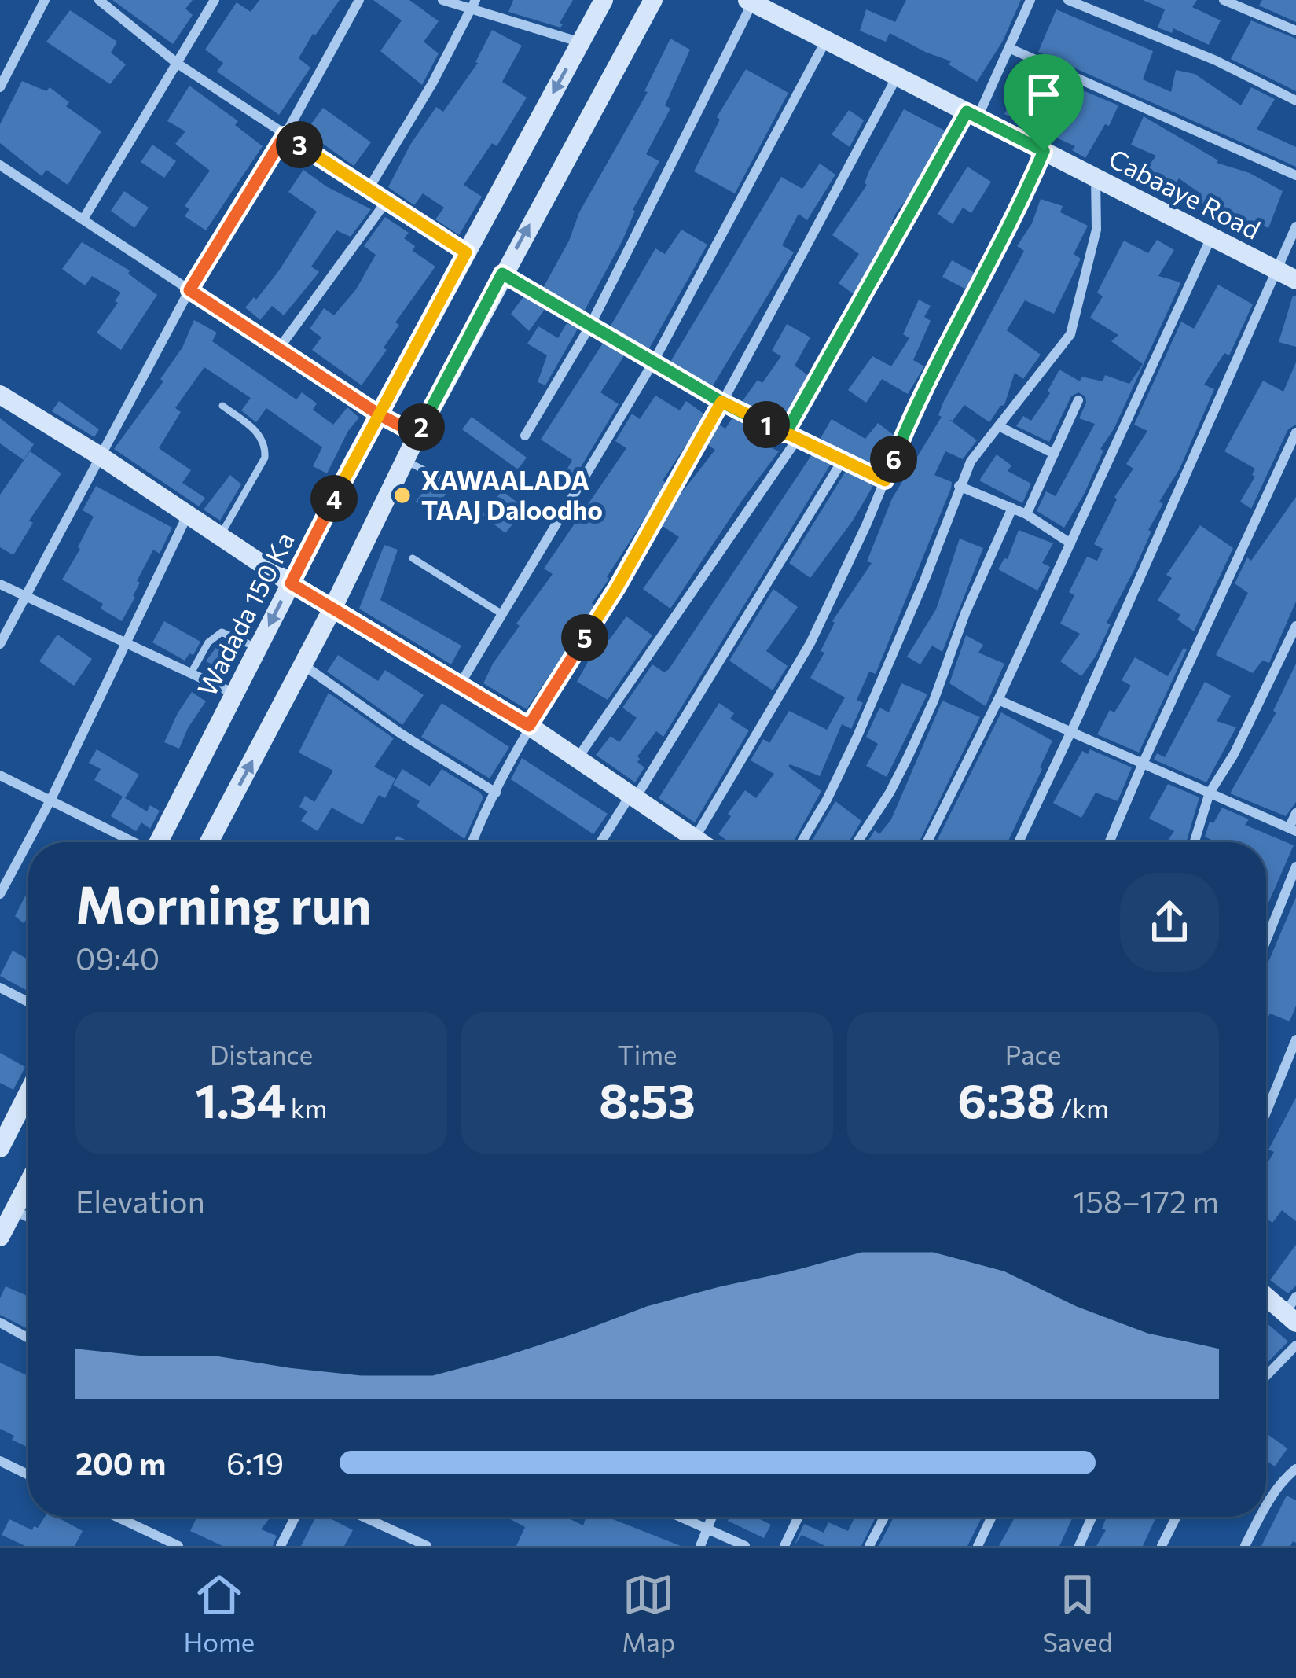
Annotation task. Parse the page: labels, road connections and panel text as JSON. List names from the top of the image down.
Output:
{
  "streets": {
    "street": ["Cabaaye Road", "Wadada 150 Ka"]
  },
  "places": ["XAWAALADA TAAJ Daloodho"],
  "page": {
    "pins": [
      "3",
      "1",
      "2",
      "6",
      "4",
      "5"
    ],
    "heading": ["Morning run", "09:40"],
    "stats": [
      ["Distance", "1.34 km"],
      ["Time", "8:53"],
      ["Pace", "6:38 /km"]
    ],
    "chart": ["Elevation", "158–172 m"],
    "list": [
      {
        "name": "200 m",
        "note": "6:19"
      }
    ],
    "tabs": ["Home", "Map", "Saved"]
  }
}
